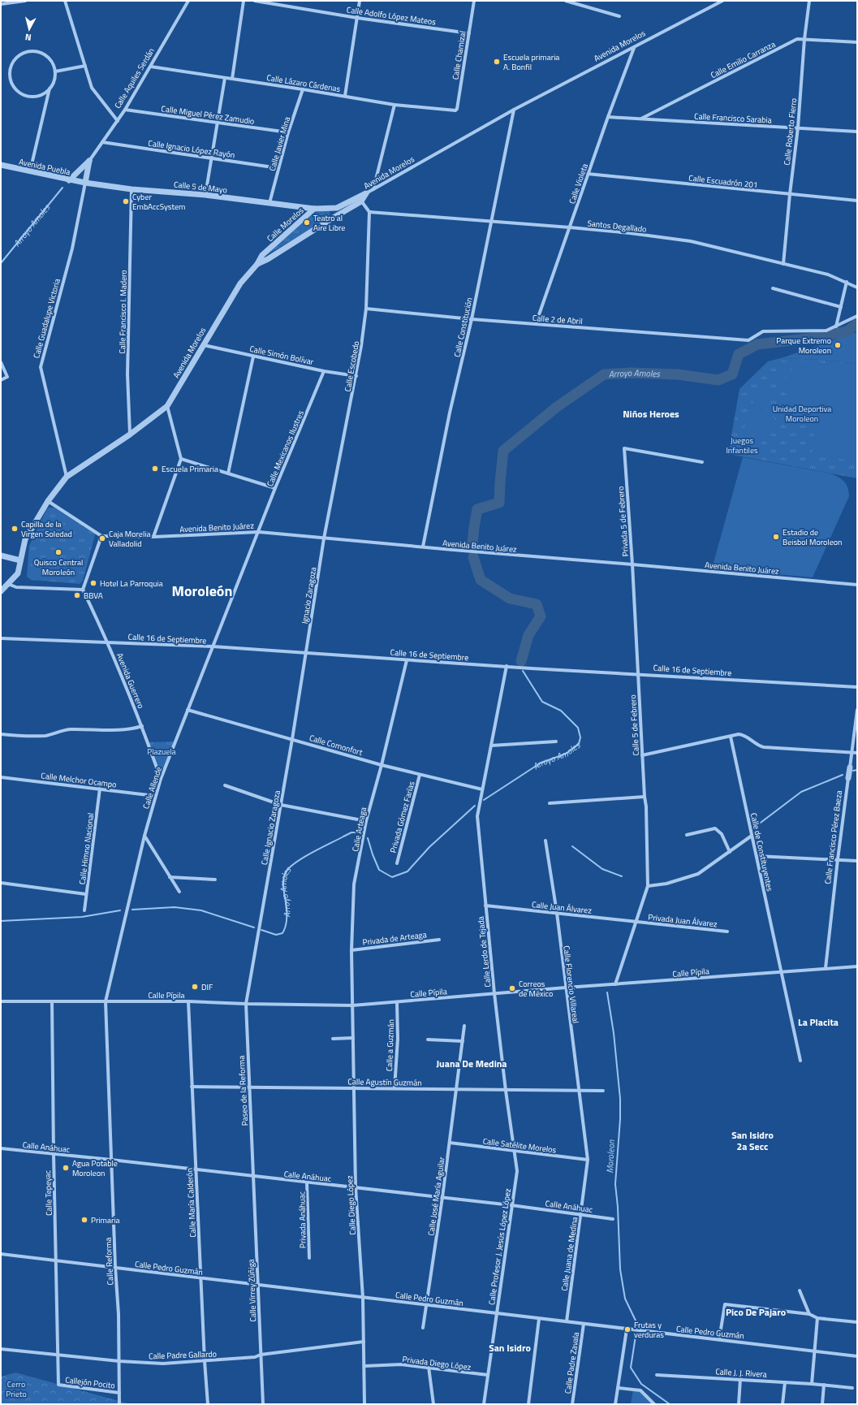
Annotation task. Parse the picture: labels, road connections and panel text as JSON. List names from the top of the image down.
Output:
{
  "streets": {
    "street": [
      "Calle Adolfo López Mateos",
      "Avenida Morelos",
      "Calle Chamizal",
      "Calle Emilio Carranza",
      "Calle Aquiles Serdán",
      "Calle Lázaro Cárdenas",
      "Calle Miguel Pérez Zamudio",
      "Calle Francisco Sarabia",
      "Calle Roberto Fierro",
      "Calle Javier Mina",
      "Calle Ignacio López Rayón",
      "Avenida Puebla",
      "Calle Escuadrón 201",
      "Calle Violeta",
      "Calle 5 de Mayo",
      "Calle Morelos",
      "Santos Degallado",
      "Calle Francisco I. Madero",
      "Calle Guadalupe Victoria",
      "Calle 2 de Abril",
      "Calle Constitución",
      "Calle Simón Bolívar",
      "Calle Escobedo",
      "Calle Mexicanos Ilustres",
      "Privada 5 de Febrero",
      "Avenida Benito Juárez",
      "Ignacio Zaragoza",
      "Calle 16 de Septiembre",
      "Avenida Guerrero",
      "Calle 5 de Febrero",
      "Calle Comonfort",
      "Calle Melchor Ocampo",
      "Calle Allende",
      "Privada Gómez Farías",
      "Calle Ignacio Zaragoza",
      "Calle Arteaga",
      "Calle Francisco Pérez Baeza",
      "Calle Himno Nacional",
      "Calle de Constituyentes",
      "Calle Juan Álvarez",
      "Privada Juan Álvarez",
      "Privada de Arteaga",
      "Calle Lerdo de Tejada",
      "Calle Pípila",
      "Calle Florencio Villareal",
      "Calle a Guzmán",
      "Calle Agustín Guzmán",
      "Paseo de la Reforma",
      "Calle Satélite Morelos",
      "Calle Anáhuac",
      "Calle Tepeyac",
      "Calle José María Aguilar",
      "Calle María Calderón",
      "Calle Diego López",
      "Privada Anáhuac",
      "Calle Profesor J. Jesús López López",
      "Calle Juana de Medina",
      "Calle Reforma",
      "Calle Pedro Guzmán",
      "Calle Virrey Zúñiga",
      "Calle Padre Gallardo",
      "Privada Diego López",
      "Calle Padre Zavala",
      "Calle J. J. Rivera",
      "Callejón Pocito"
    ]
  },
  "crossings": [
    ["Calle Adolfo López Mateos", "Calle Chamizal"],
    ["Avenida Morelos", "Calle Violeta"],
    ["Avenida Morelos", "Calle Morelos"],
    ["Avenida Morelos", "Calle Francisco I. Madero"],
    ["Avenida Morelos", "Calle Guadalupe Victoria"],
    ["Avenida Morelos", "Calle Constitución"],
    ["Avenida Morelos", "Calle Simón Bolívar"],
    ["Calle Chamizal", "Calle Lázaro Cárdenas"],
    ["Calle Emilio Carranza", "Calle Francisco Sarabia"],
    ["Calle Emilio Carranza", "Calle Roberto Fierro"],
    ["Calle Aquiles Serdán", "Calle Lázaro Cárdenas"],
    ["Calle Aquiles Serdán", "Calle Miguel Pérez Zamudio"],
    ["Calle Aquiles Serdán", "Calle Ignacio López Rayón"],
    ["Calle Aquiles Serdán", "Avenida Puebla"],
    ["Calle Aquiles Serdán", "Calle 5 de Mayo"],
    ["Calle Aquiles Serdán", "Calle Guadalupe Victoria"],
    ["Calle Lázaro Cárdenas", "Calle Javier Mina"],
    ["Calle Miguel Pérez Zamudio", "Calle Javier Mina"],
    ["Calle Francisco Sarabia", "Calle Roberto Fierro"],
    ["Calle Francisco Sarabia", "Calle Violeta"],
    ["Calle Roberto Fierro", "Calle Escuadrón 201"],
    ["Calle Roberto Fierro", "Santos Degallado"],
    ["Calle Javier Mina", "Calle Ignacio López Rayón"],
    ["Calle Javier Mina", "Calle 5 de Mayo"],
    ["Avenida Puebla", "Calle 5 de Mayo"],
    ["Avenida Puebla", "Calle Guadalupe Victoria"],
    ["Calle Escuadrón 201", "Calle Violeta"],
    ["Calle Violeta", "Santos Degallado"],
    ["Calle Violeta", "Calle 2 de Abril"],
    ["Calle 5 de Mayo", "Calle Morelos"],
    ["Calle 5 de Mayo", "Calle Francisco I. Madero"],
    ["Calle 5 de Mayo", "Calle Guadalupe Victoria"],
    ["Santos Degallado", "Calle Constitución"],
    ["Santos Degallado", "Calle Escobedo"],
    ["Calle 2 de Abril", "Calle Constitución"],
    ["Calle 2 de Abril", "Calle Escobedo"],
    ["Calle Constitución", "Avenida Benito Juárez"],
    ["Calle Simón Bolívar", "Calle Escobedo"],
    ["Calle Simón Bolívar", "Calle Mexicanos Ilustres"],
    ["Calle Escobedo", "Avenida Benito Juárez"],
    ["Calle Escobedo", "Ignacio Zaragoza"],
    ["Calle Mexicanos Ilustres", "Avenida Benito Juárez"],
    ["Calle Mexicanos Ilustres", "Calle Allende"],
    ["Privada 5 de Febrero", "Avenida Benito Juárez"],
    ["Privada 5 de Febrero", "Calle 5 de Febrero"],
    ["Avenida Benito Juárez", "Ignacio Zaragoza"],
    ["Avenida Benito Juárez", "Calle 5 de Febrero"],
    ["Avenida Benito Juárez", "Calle Allende"],
    ["Ignacio Zaragoza", "Calle 16 de Septiembre"],
    ["Ignacio Zaragoza", "Calle Ignacio Zaragoza"],
    ["Calle 16 de Septiembre", "Avenida Guerrero"],
    ["Calle 16 de Septiembre", "Calle 5 de Febrero"],
    ["Calle 16 de Septiembre", "Calle Allende"],
    ["Calle 16 de Septiembre", "Calle Ignacio Zaragoza"],
    ["Calle 16 de Septiembre", "Calle Arteaga"],
    ["Avenida Guerrero", "Calle Allende"],
    ["Calle 5 de Febrero", "Calle Juan Álvarez"],
    ["Calle 5 de Febrero", "Privada Juan Álvarez"],
    ["Calle 5 de Febrero", "Calle Pípila"],
    ["Calle Comonfort", "Calle Allende"],
    ["Calle Comonfort", "Privada Gómez Farías"],
    ["Calle Comonfort", "Calle Ignacio Zaragoza"],
    ["Calle Comonfort", "Calle Arteaga"],
    ["Calle Comonfort", "Calle Lerdo de Tejada"],
    ["Calle Melchor Ocampo", "Calle Allende"],
    ["Calle Melchor Ocampo", "Calle Himno Nacional"],
    ["Calle Allende", "Calle Pípila"],
    ["Calle Allende", "Calle Reforma"],
    ["Calle Ignacio Zaragoza", "Calle Pípila"],
    ["Calle Ignacio Zaragoza", "Paseo de la Reforma"],
    ["Calle Arteaga", "Privada de Arteaga"],
    ["Calle Arteaga", "Calle Pípila"],
    ["Calle Arteaga", "Calle Diego López"],
    ["Calle Francisco Pérez Baeza", "Calle Pípila"],
    ["Calle de Constituyentes", "Calle Pípila"],
    ["Calle Juan Álvarez", "Privada Juan Álvarez"],
    ["Calle Juan Álvarez", "Calle Lerdo de Tejada"],
    ["Calle Juan Álvarez", "Calle Florencio Villareal"],
    ["Calle Lerdo de Tejada", "Calle Pípila"],
    ["Calle Lerdo de Tejada", "Calle Agustín Guzmán"],
    ["Calle Lerdo de Tejada", "Calle Profesor J. Jesús López López"],
    ["Calle Pípila", "Calle Florencio Villareal"],
    ["Calle Pípila", "Calle a Guzmán"],
    ["Calle Pípila", "Paseo de la Reforma"],
    ["Calle Pípila", "Calle Tepeyac"],
    ["Calle Pípila", "Calle María Calderón"],
    ["Calle Pípila", "Calle Diego López"],
    ["Calle Pípila", "Calle Reforma"],
    ["Calle Florencio Villareal", "Calle Agustín Guzmán"],
    ["Calle Florencio Villareal", "Calle Juana de Medina"],
    ["Calle a Guzmán", "Calle Agustín Guzmán"],
    ["Calle Agustín Guzmán", "Paseo de la Reforma"],
    ["Calle Agustín Guzmán", "Calle José María Aguilar"],
    ["Calle Agustín Guzmán", "Calle María Calderón"],
    ["Calle Agustín Guzmán", "Calle Diego López"],
    ["Calle Agustín Guzmán", "Calle Profesor J. Jesús López López"],
    ["Calle Agustín Guzmán", "Calle Juana de Medina"],
    ["Paseo de la Reforma", "Calle Anáhuac"],
    ["Paseo de la Reforma", "Calle Virrey Zúñiga"],
    ["Calle Satélite Morelos", "Calle José María Aguilar"],
    ["Calle Satélite Morelos", "Calle Profesor J. Jesús López López"],
    ["Calle Satélite Morelos", "Calle Juana de Medina"],
    ["Calle Anáhuac", "Calle Tepeyac"],
    ["Calle Anáhuac", "Calle José María Aguilar"],
    ["Calle Anáhuac", "Calle María Calderón"],
    ["Calle Anáhuac", "Calle Diego López"],
    ["Calle Anáhuac", "Privada Anáhuac"],
    ["Calle Anáhuac", "Calle Profesor J. Jesús López López"],
    ["Calle Anáhuac", "Calle Juana de Medina"],
    ["Calle Anáhuac", "Calle Reforma"],
    ["Calle Anáhuac", "Calle Virrey Zúñiga"],
    ["Calle Tepeyac", "Calle Pedro Guzmán"],
    ["Calle Tepeyac", "Calle Padre Gallardo"],
    ["Calle Tepeyac", "Callejón Pocito"],
    ["Calle José María Aguilar", "Calle Pedro Guzmán"],
    ["Calle María Calderón", "Calle Pedro Guzmán"],
    ["Calle María Calderón", "Calle Padre Gallardo"],
    ["Calle Diego López", "Calle Pedro Guzmán"],
    ["Calle Diego López", "Calle Padre Gallardo"],
    ["Calle Diego López", "Privada Diego López"],
    ["Calle Profesor J. Jesús López López", "Calle Pedro Guzmán"],
    ["Calle Profesor J. Jesús López López", "Privada Diego López"],
    ["Calle Juana de Medina", "Calle Pedro Guzmán"],
    ["Calle Reforma", "Calle Pedro Guzmán"],
    ["Calle Reforma", "Calle Padre Gallardo"],
    ["Calle Reforma", "Callejón Pocito"],
    ["Calle Pedro Guzmán", "Calle Virrey Zúñiga"],
    ["Calle Pedro Guzmán", "Calle Padre Zavala"],
    ["Calle Virrey Zúñiga", "Calle Padre Gallardo"]
  ],
  "districts": [
    "Niños Heroes",
    "Moroleón",
    "La Placita",
    "Juana De Medina",
    "San Isidro 2a Secc",
    "Pico De Pajaro",
    "San Isidro"
  ],
  "water": ["Arroyo Amoles", "Moroleon"],
  "parks": [
    "Unidad Deportiva Moroleon",
    "Juegos Infantiles",
    "Plazuela",
    "Cerro Prieto"
  ],
  "places": [
    "Escuela primaria A. Bonfil",
    "Cyber EmbAccSystem",
    "Teatro al Aire Libre",
    "Parque Extremo Moroleon",
    "Escuela Primaria",
    "Capilla de la Virgen Soledad",
    "Estadio de Beisbol Moroleon",
    "Caja Morelia Valladolid",
    "Quisco Central Moroleón",
    "Hotel La Parroquia",
    "BBVA",
    "DIF",
    "Correos de México",
    "Agua Potable Moroleon",
    "Primaria",
    "Frutas y verduras"
  ],
  "north": "bottom"
}
